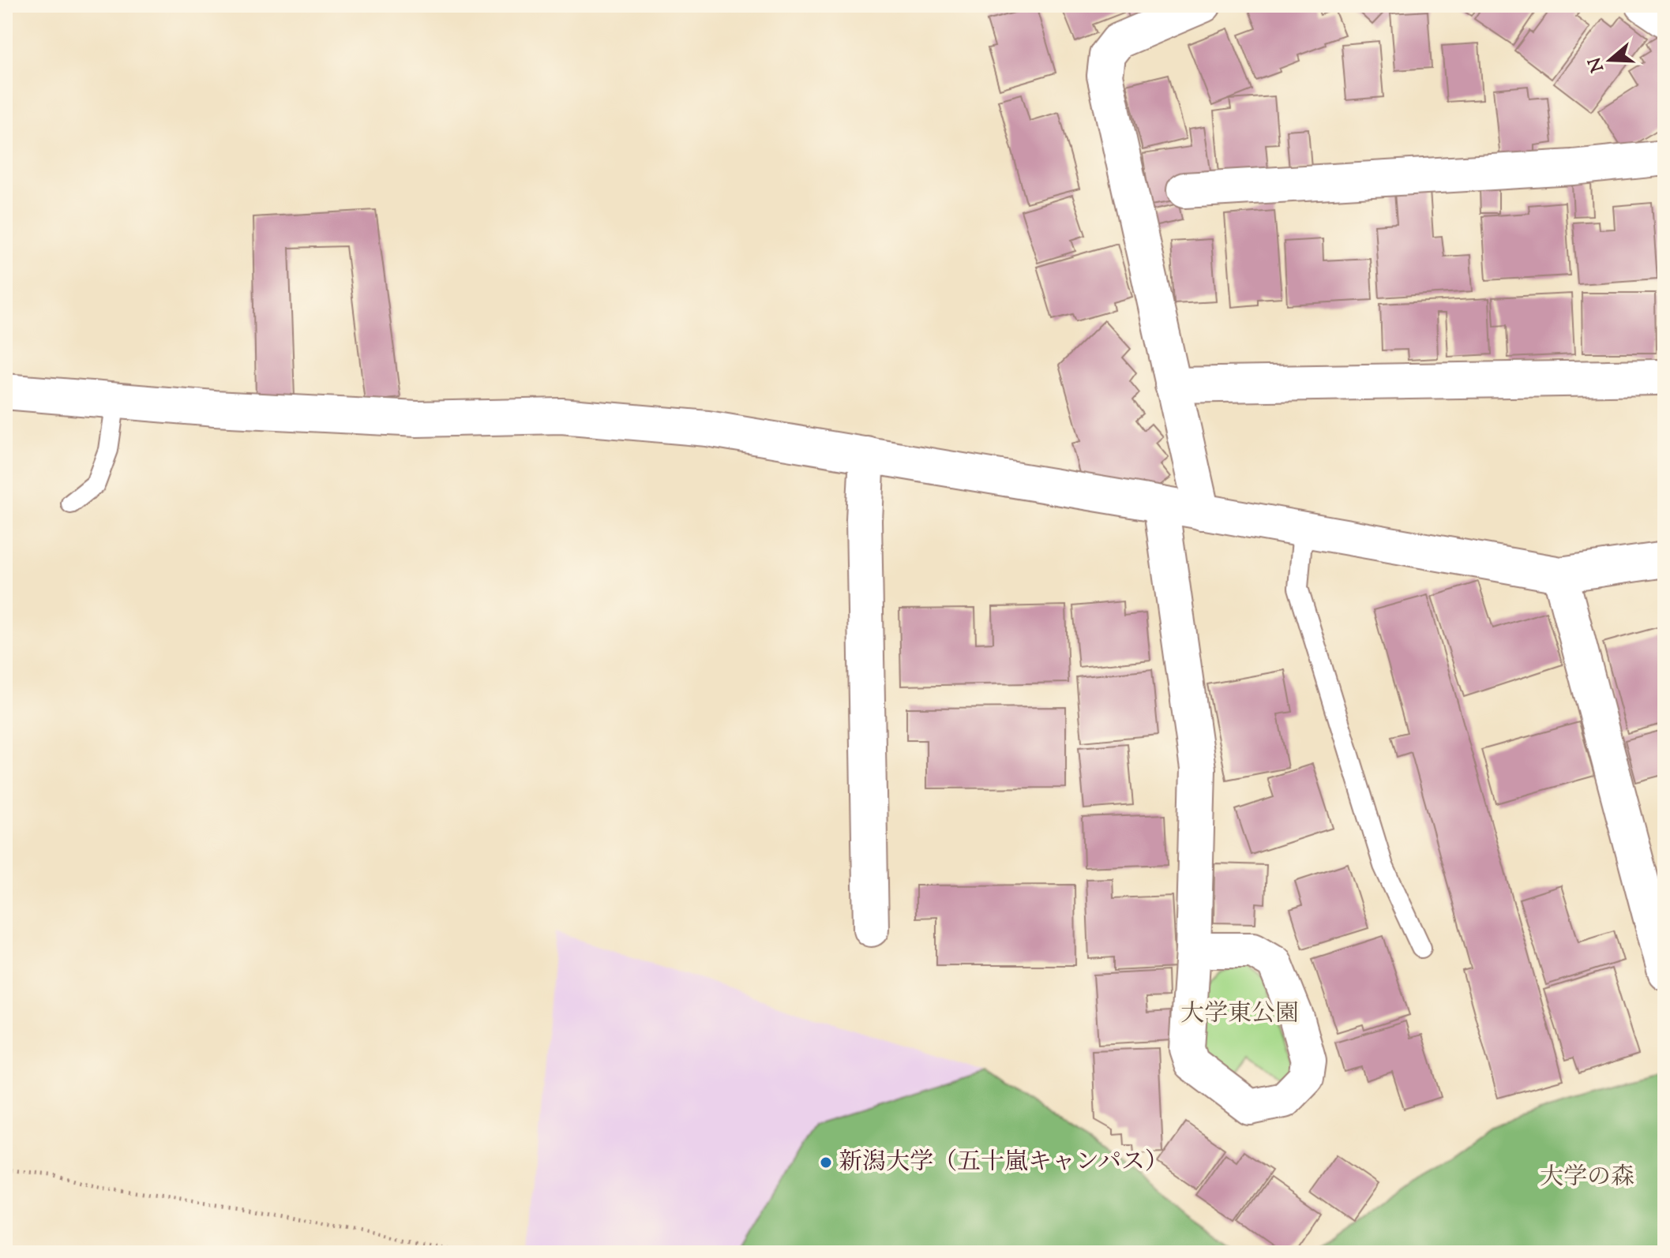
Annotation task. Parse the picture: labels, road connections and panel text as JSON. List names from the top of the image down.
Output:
{
  "parks": ["大学東公園", "大学の森"],
  "places": ["新潟大学（五十嵐キャンパス）"],
  "north": "left"
}
